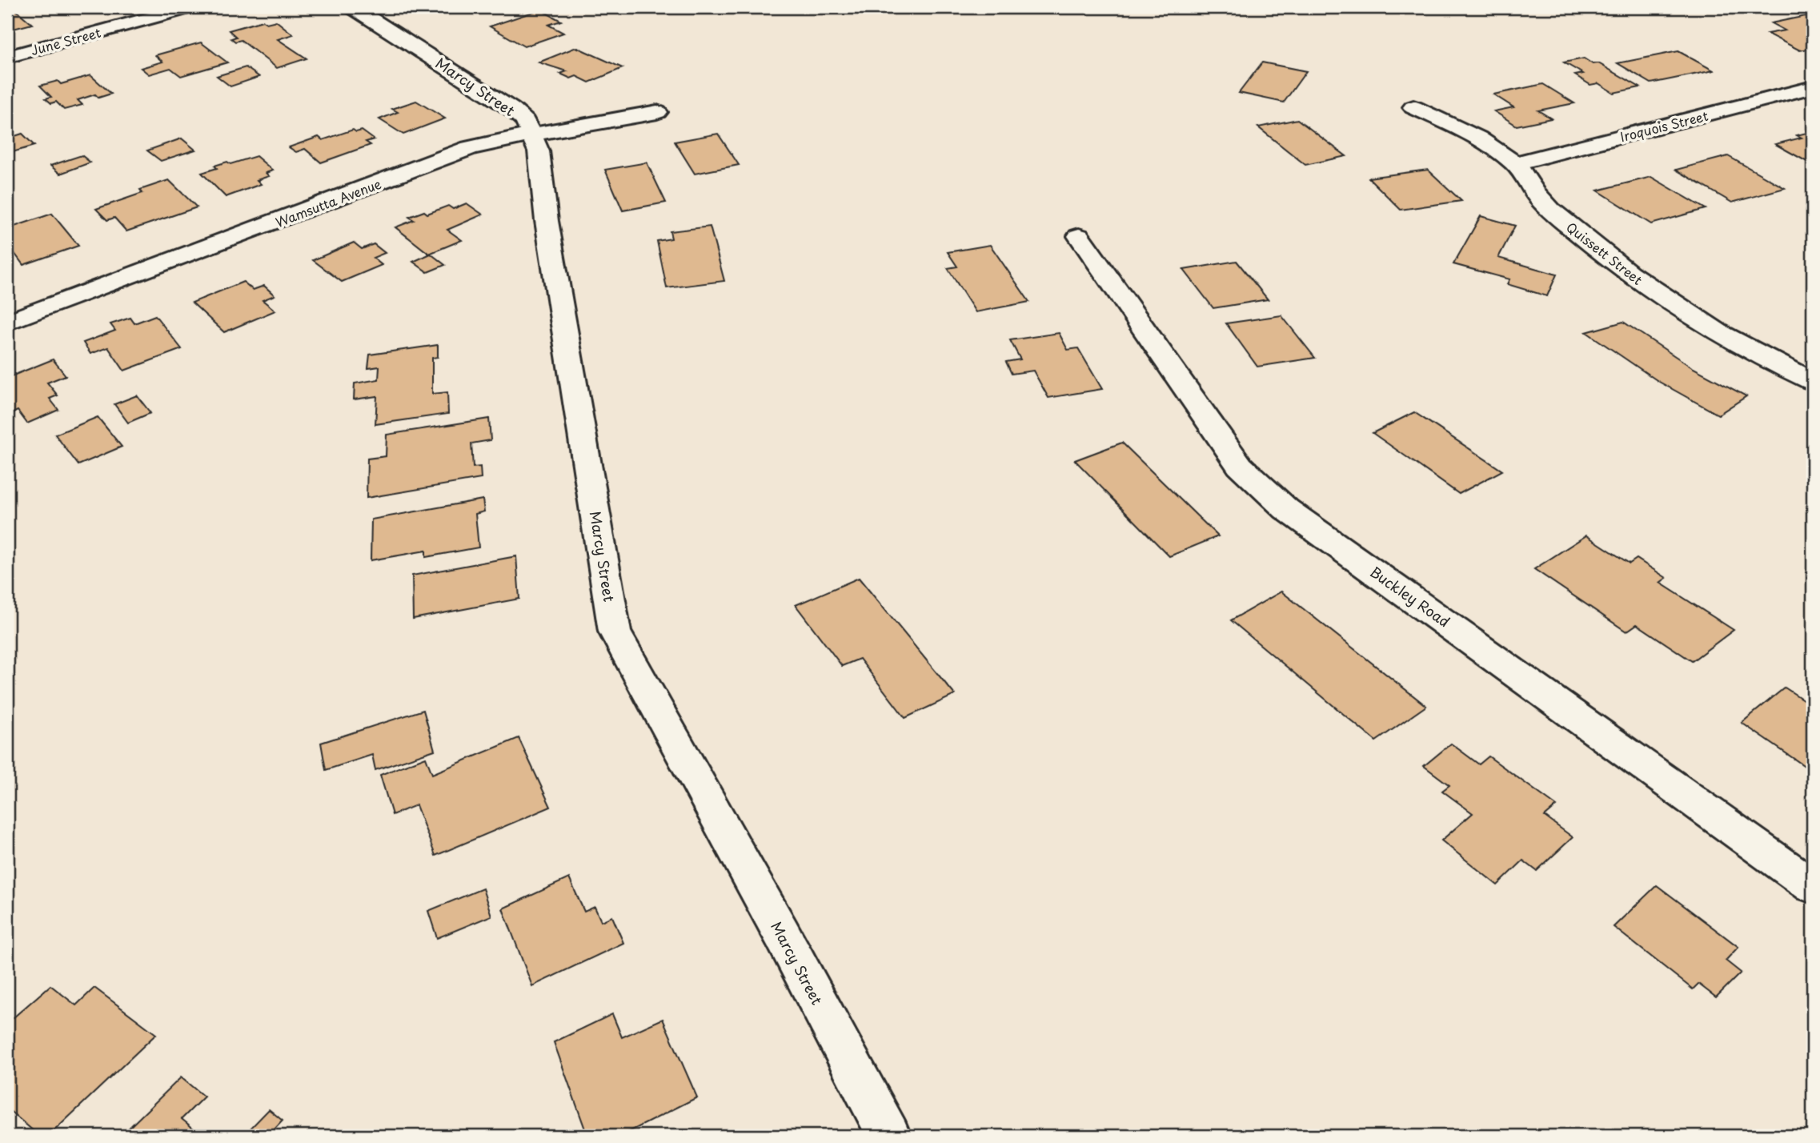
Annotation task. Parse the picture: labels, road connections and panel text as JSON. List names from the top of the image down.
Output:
{
  "streets": {
    "street": [
      "June Street",
      "Marcy Street",
      "Iroquois Street",
      "Wamsutta Avenue",
      "Quissett Street",
      "Buckley Road"
    ]
  },
  "crossings": [
    ["Marcy Street", "Wamsutta Avenue"],
    ["Iroquois Street", "Quissett Street"]
  ]
}
